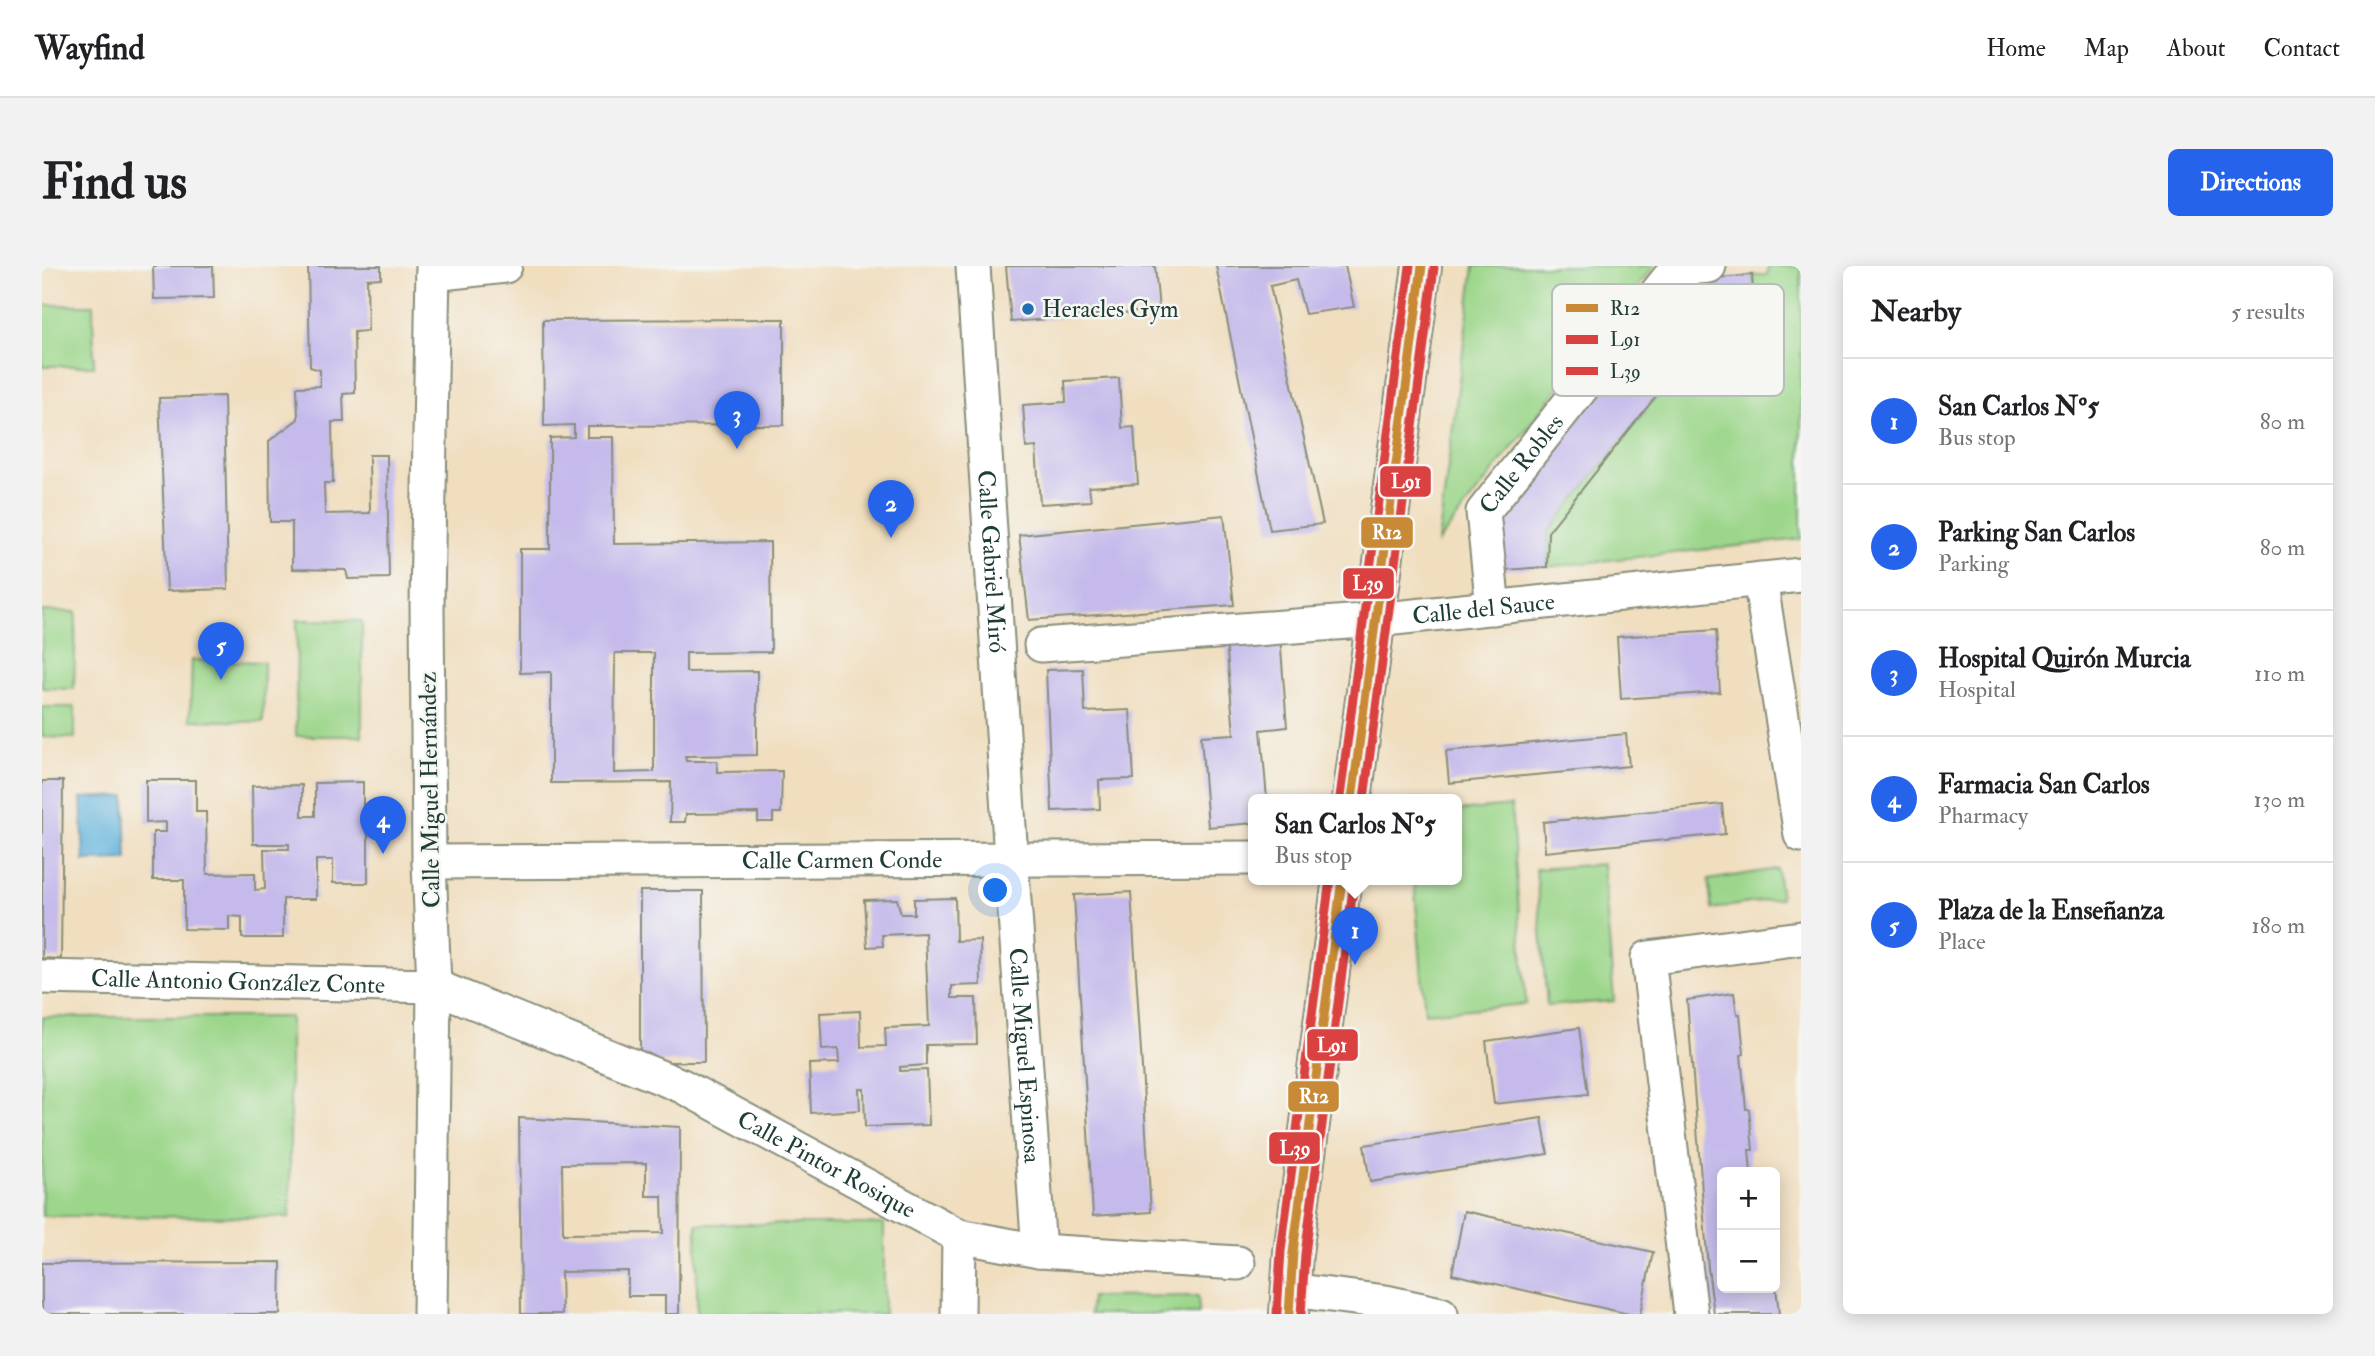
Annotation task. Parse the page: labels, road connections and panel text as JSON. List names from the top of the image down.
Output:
{
  "streets": {
    "street": [
      "Calle Robles",
      "Calle Gabriel Miró",
      "Calle del Sauce",
      "Calle Miguel Hernández",
      "Calle Carmen Conde",
      "Calle Antonio González Conte",
      "Calle Miguel Espinosa",
      "Calle Pintor Rosique"
    ]
  },
  "crossings": [
    ["Calle Robles", "Calle del Sauce"],
    ["Calle Gabriel Miró", "Calle Carmen Conde"],
    ["Calle Gabriel Miró", "Calle Miguel Espinosa"],
    ["Calle Miguel Hernández", "Calle Carmen Conde"],
    ["Calle Miguel Hernández", "Calle Antonio González Conte"],
    ["Calle Miguel Hernández", "Calle Pintor Rosique"],
    ["Calle Carmen Conde", "Calle Miguel Espinosa"],
    ["Calle Antonio González Conte", "Calle Pintor Rosique"],
    ["Calle Miguel Espinosa", "Calle Pintor Rosique"]
  ],
  "places": ["Heracles Gym"],
  "lines": ["transit line R12", "transit line L39", "transit line L91"],
  "legend": ["R12", "L91", "L39"],
  "page": {
    "header": "Wayfind",
    "nav": [
      "Home",
      "Map",
      "About",
      "Contact"
    ],
    "buttons": "Directions",
    "title": "Find us",
    "heading": ["Nearby", "5 results"],
    "list": [
      {
        "mark": "1",
        "name": "San Carlos Nº5",
        "note": "Bus stop",
        "value": "80 m"
      },
      {
        "mark": "2",
        "name": "Parking San Carlos",
        "note": "Parking",
        "value": "80 m"
      },
      {
        "mark": "3",
        "name": "Hospital Quirón Murcia",
        "note": "Hospital",
        "value": "110 m"
      },
      {
        "mark": "4",
        "name": "Farmacia San Carlos",
        "note": "Pharmacy",
        "value": "130 m"
      },
      {
        "mark": "5",
        "name": "Plaza de la Enseñanza",
        "note": "Place",
        "value": "180 m"
      }
    ],
    "pins": [
      "3",
      "2",
      "5",
      "4",
      "1"
    ],
    "popup": ["San Carlos Nº5", "Bus stop"],
    "map_buttons": ["+", "−"]
  }
}
